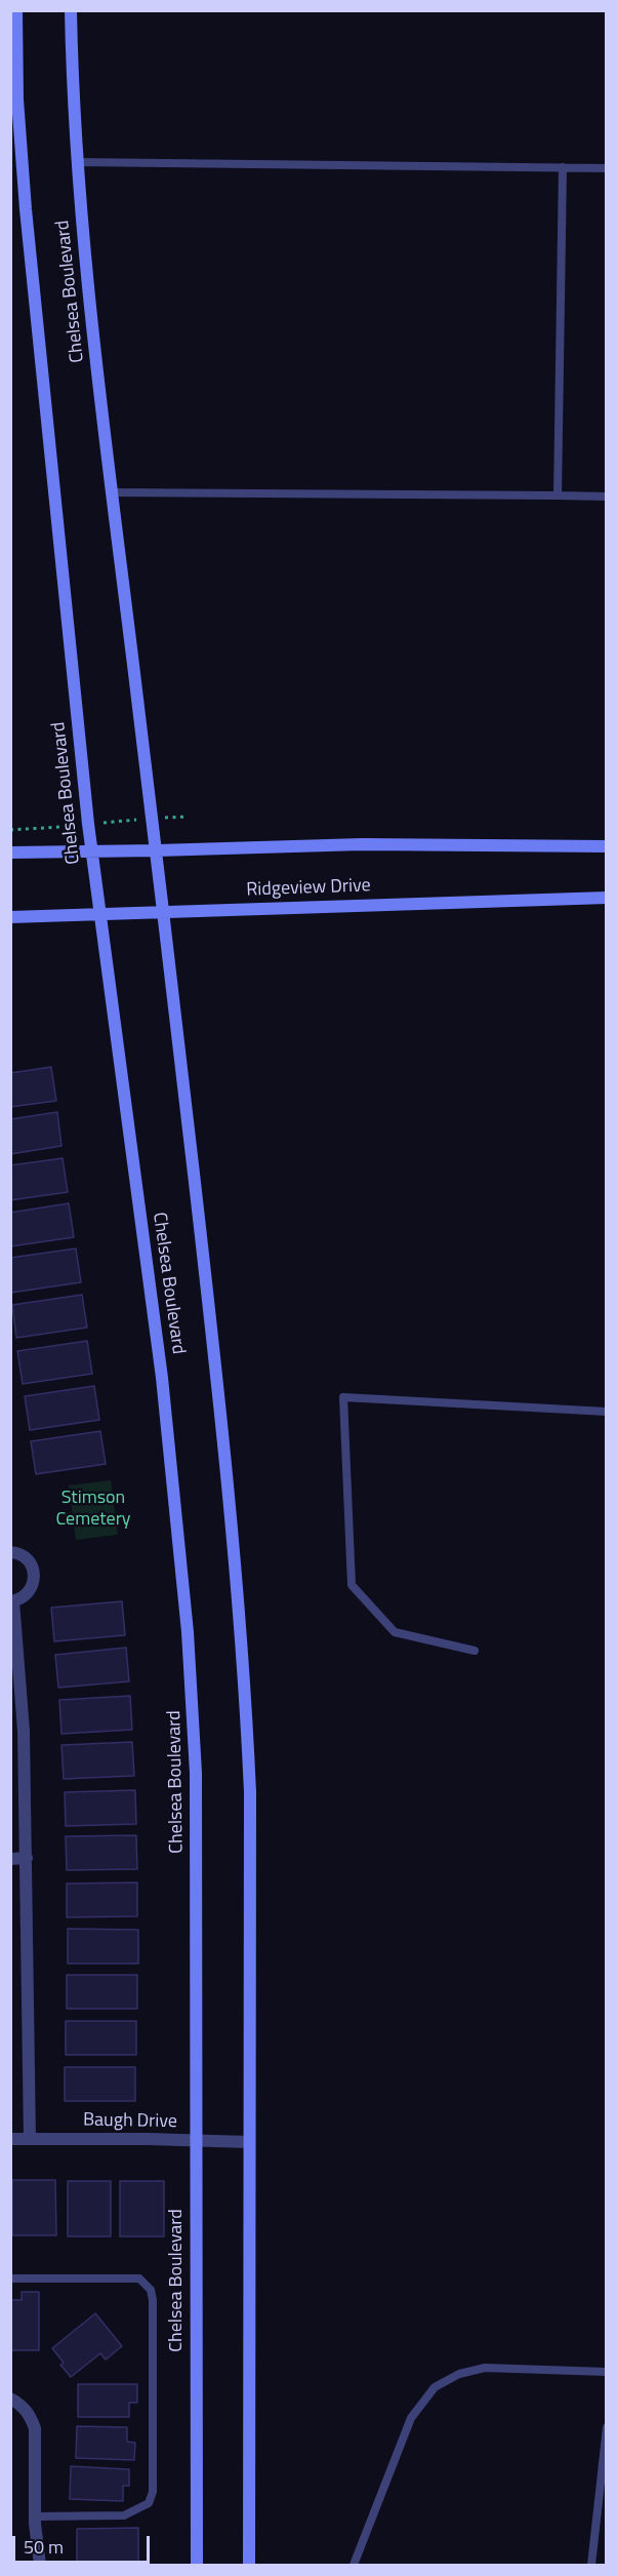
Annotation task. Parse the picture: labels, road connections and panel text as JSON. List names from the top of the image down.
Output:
{
  "streets": {
    "main road": ["Chelsea Boulevard", "Ridgeview Drive"],
    "street": ["Baugh Drive"]
  },
  "crossings": [
    ["Chelsea Boulevard", "Ridgeview Drive"],
    ["Chelsea Boulevard", "Baugh Drive"]
  ],
  "parks": ["Stimson Cemetery"],
  "scale_bar": "50 m"
}
